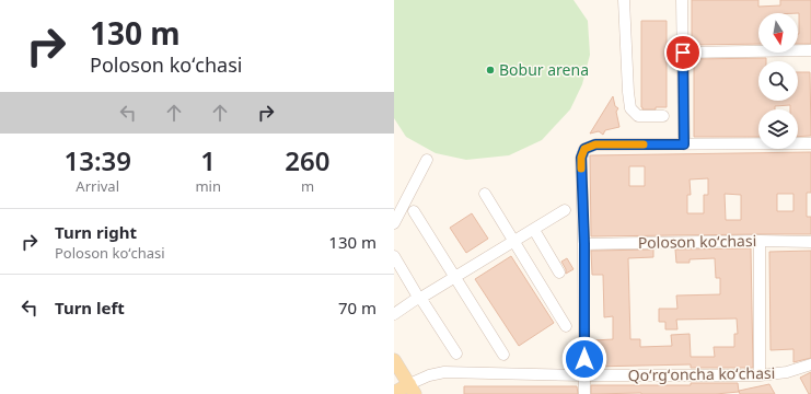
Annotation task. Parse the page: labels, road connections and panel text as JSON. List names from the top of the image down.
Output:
{
  "streets": {
    "street": ["Poloson koʻchasi", "Qoʻrgʻoncha koʻchasi"]
  },
  "places": ["Bobur arena"],
  "north": "bottom",
  "page": {
    "turn": ["130 m", "Poloson koʻchasi"],
    "eta": [
      "13:39",
      "Arrival",
      "1",
      "min",
      "260",
      "m"
    ],
    "list": [
      {
        "name": "Turn right",
        "note": "Poloson koʻchasi",
        "value": "130 m"
      },
      {
        "name": "Turn left",
        "value": "70 m"
      }
    ]
  }
}
